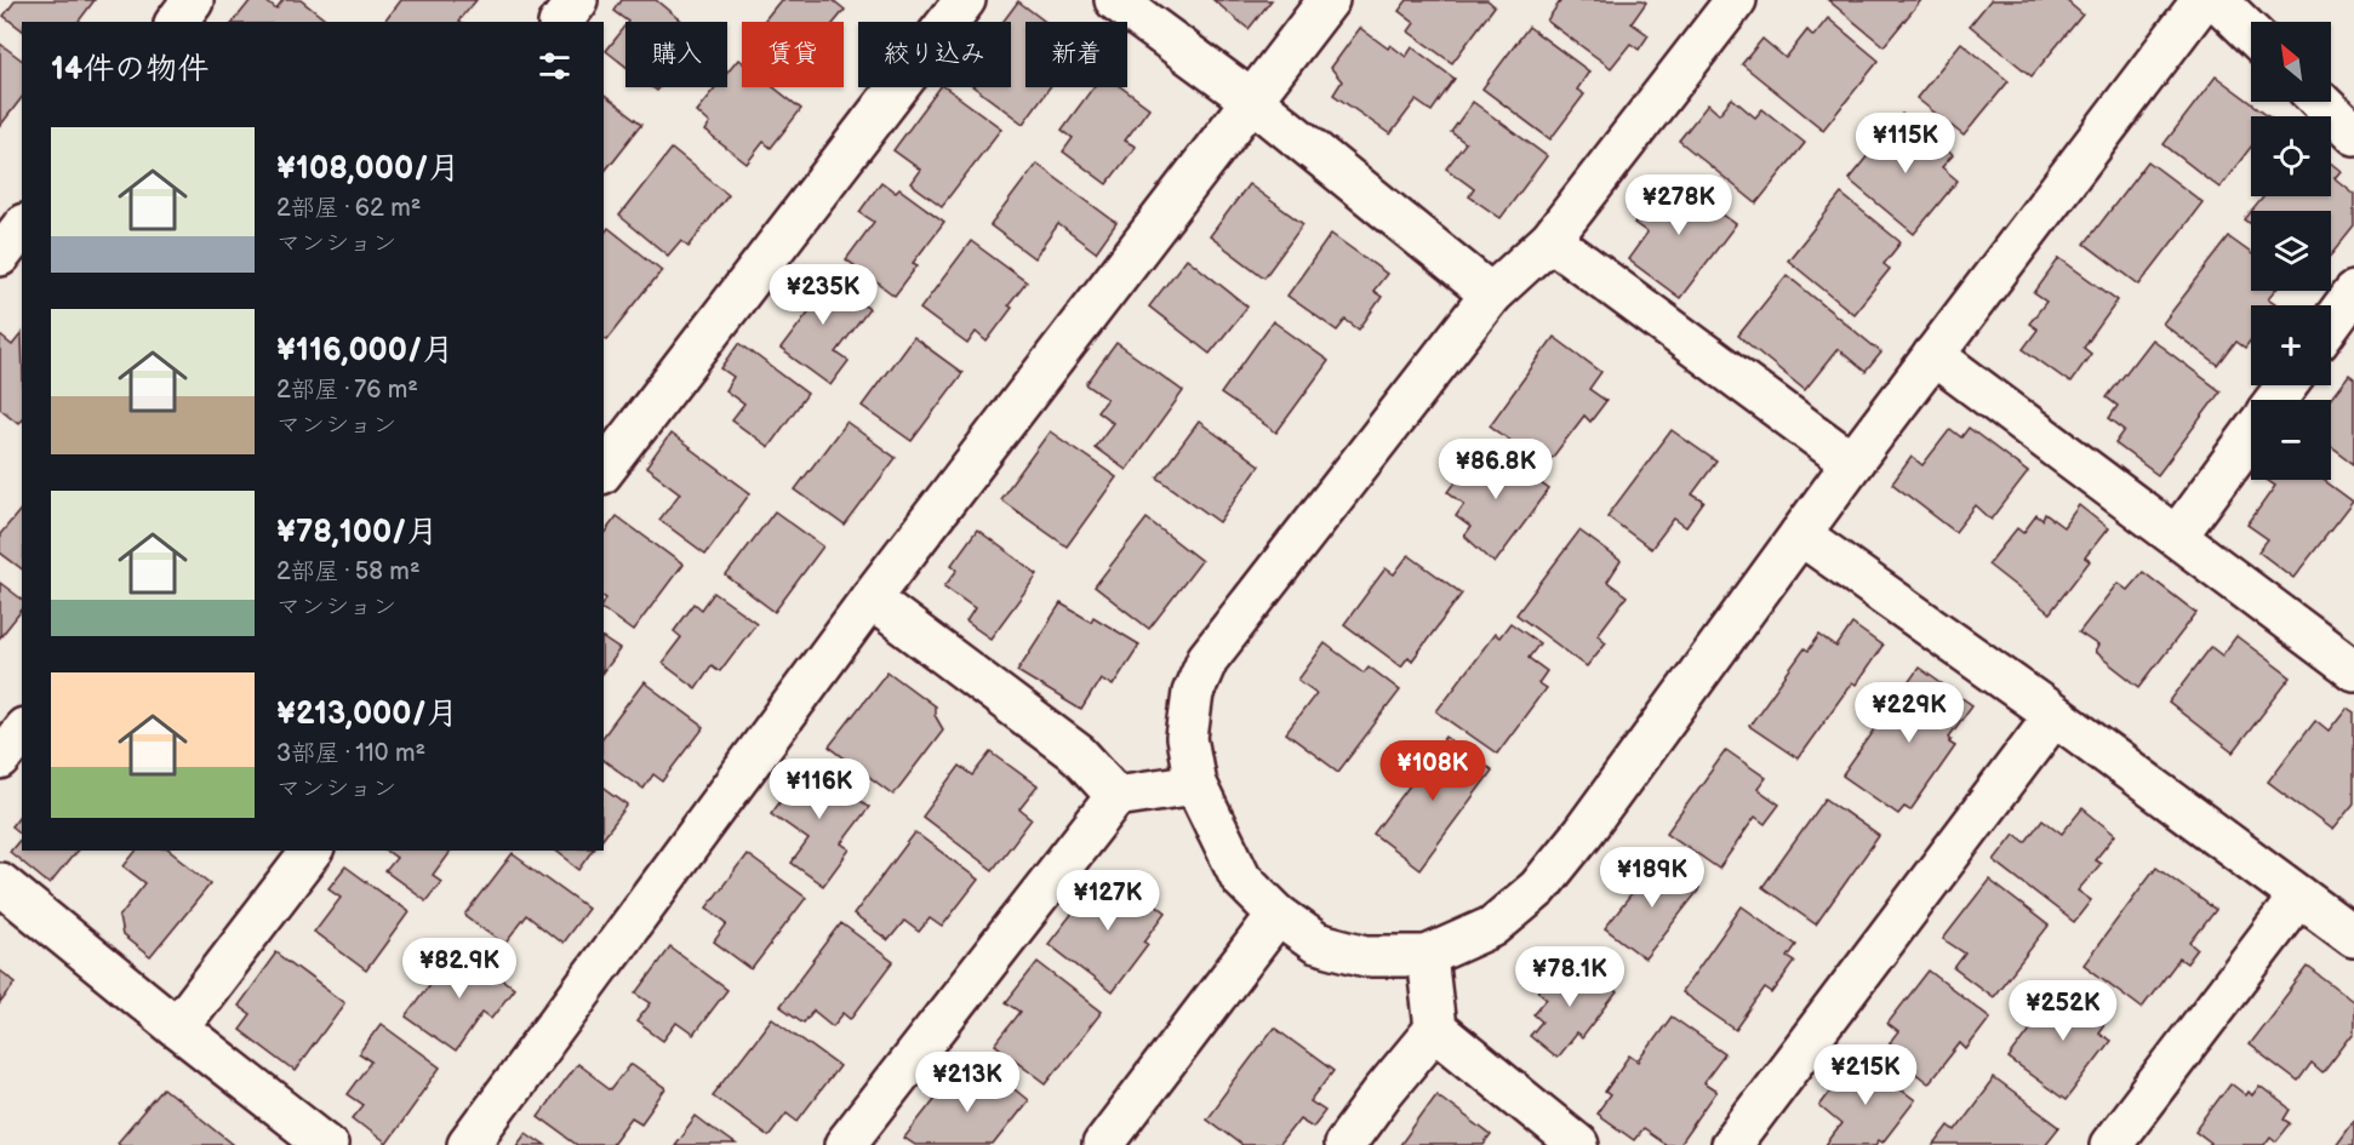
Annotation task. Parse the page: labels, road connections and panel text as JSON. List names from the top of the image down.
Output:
{
  "north": "top left",
  "page": {
    "map_buttons": ["+", "−"],
    "chip": [
      "購入",
      "賃貸",
      "絞り込み",
      "新着"
    ],
    "heading": "14件の物件",
    "list": [
      {
        "name": "¥108,000/月",
        "note": "2部屋 · 62 m² · マンション"
      },
      {
        "name": "¥116,000/月",
        "note": "2部屋 · 76 m² · マンション"
      },
      {
        "name": "¥78,100/月",
        "note": "2部屋 · 58 m² · マンション"
      },
      {
        "name": "¥213,000/月",
        "note": "3部屋 · 110 m² · マンション"
      }
    ],
    "price": [
      "¥115K",
      "¥278K",
      "¥235K",
      "¥86.8K",
      "¥229K",
      "¥108K",
      "¥116K",
      "¥189K",
      "¥127K",
      "¥82.9K",
      "¥78.1K",
      "¥252K",
      "¥215K",
      "¥213K"
    ]
  }
}
